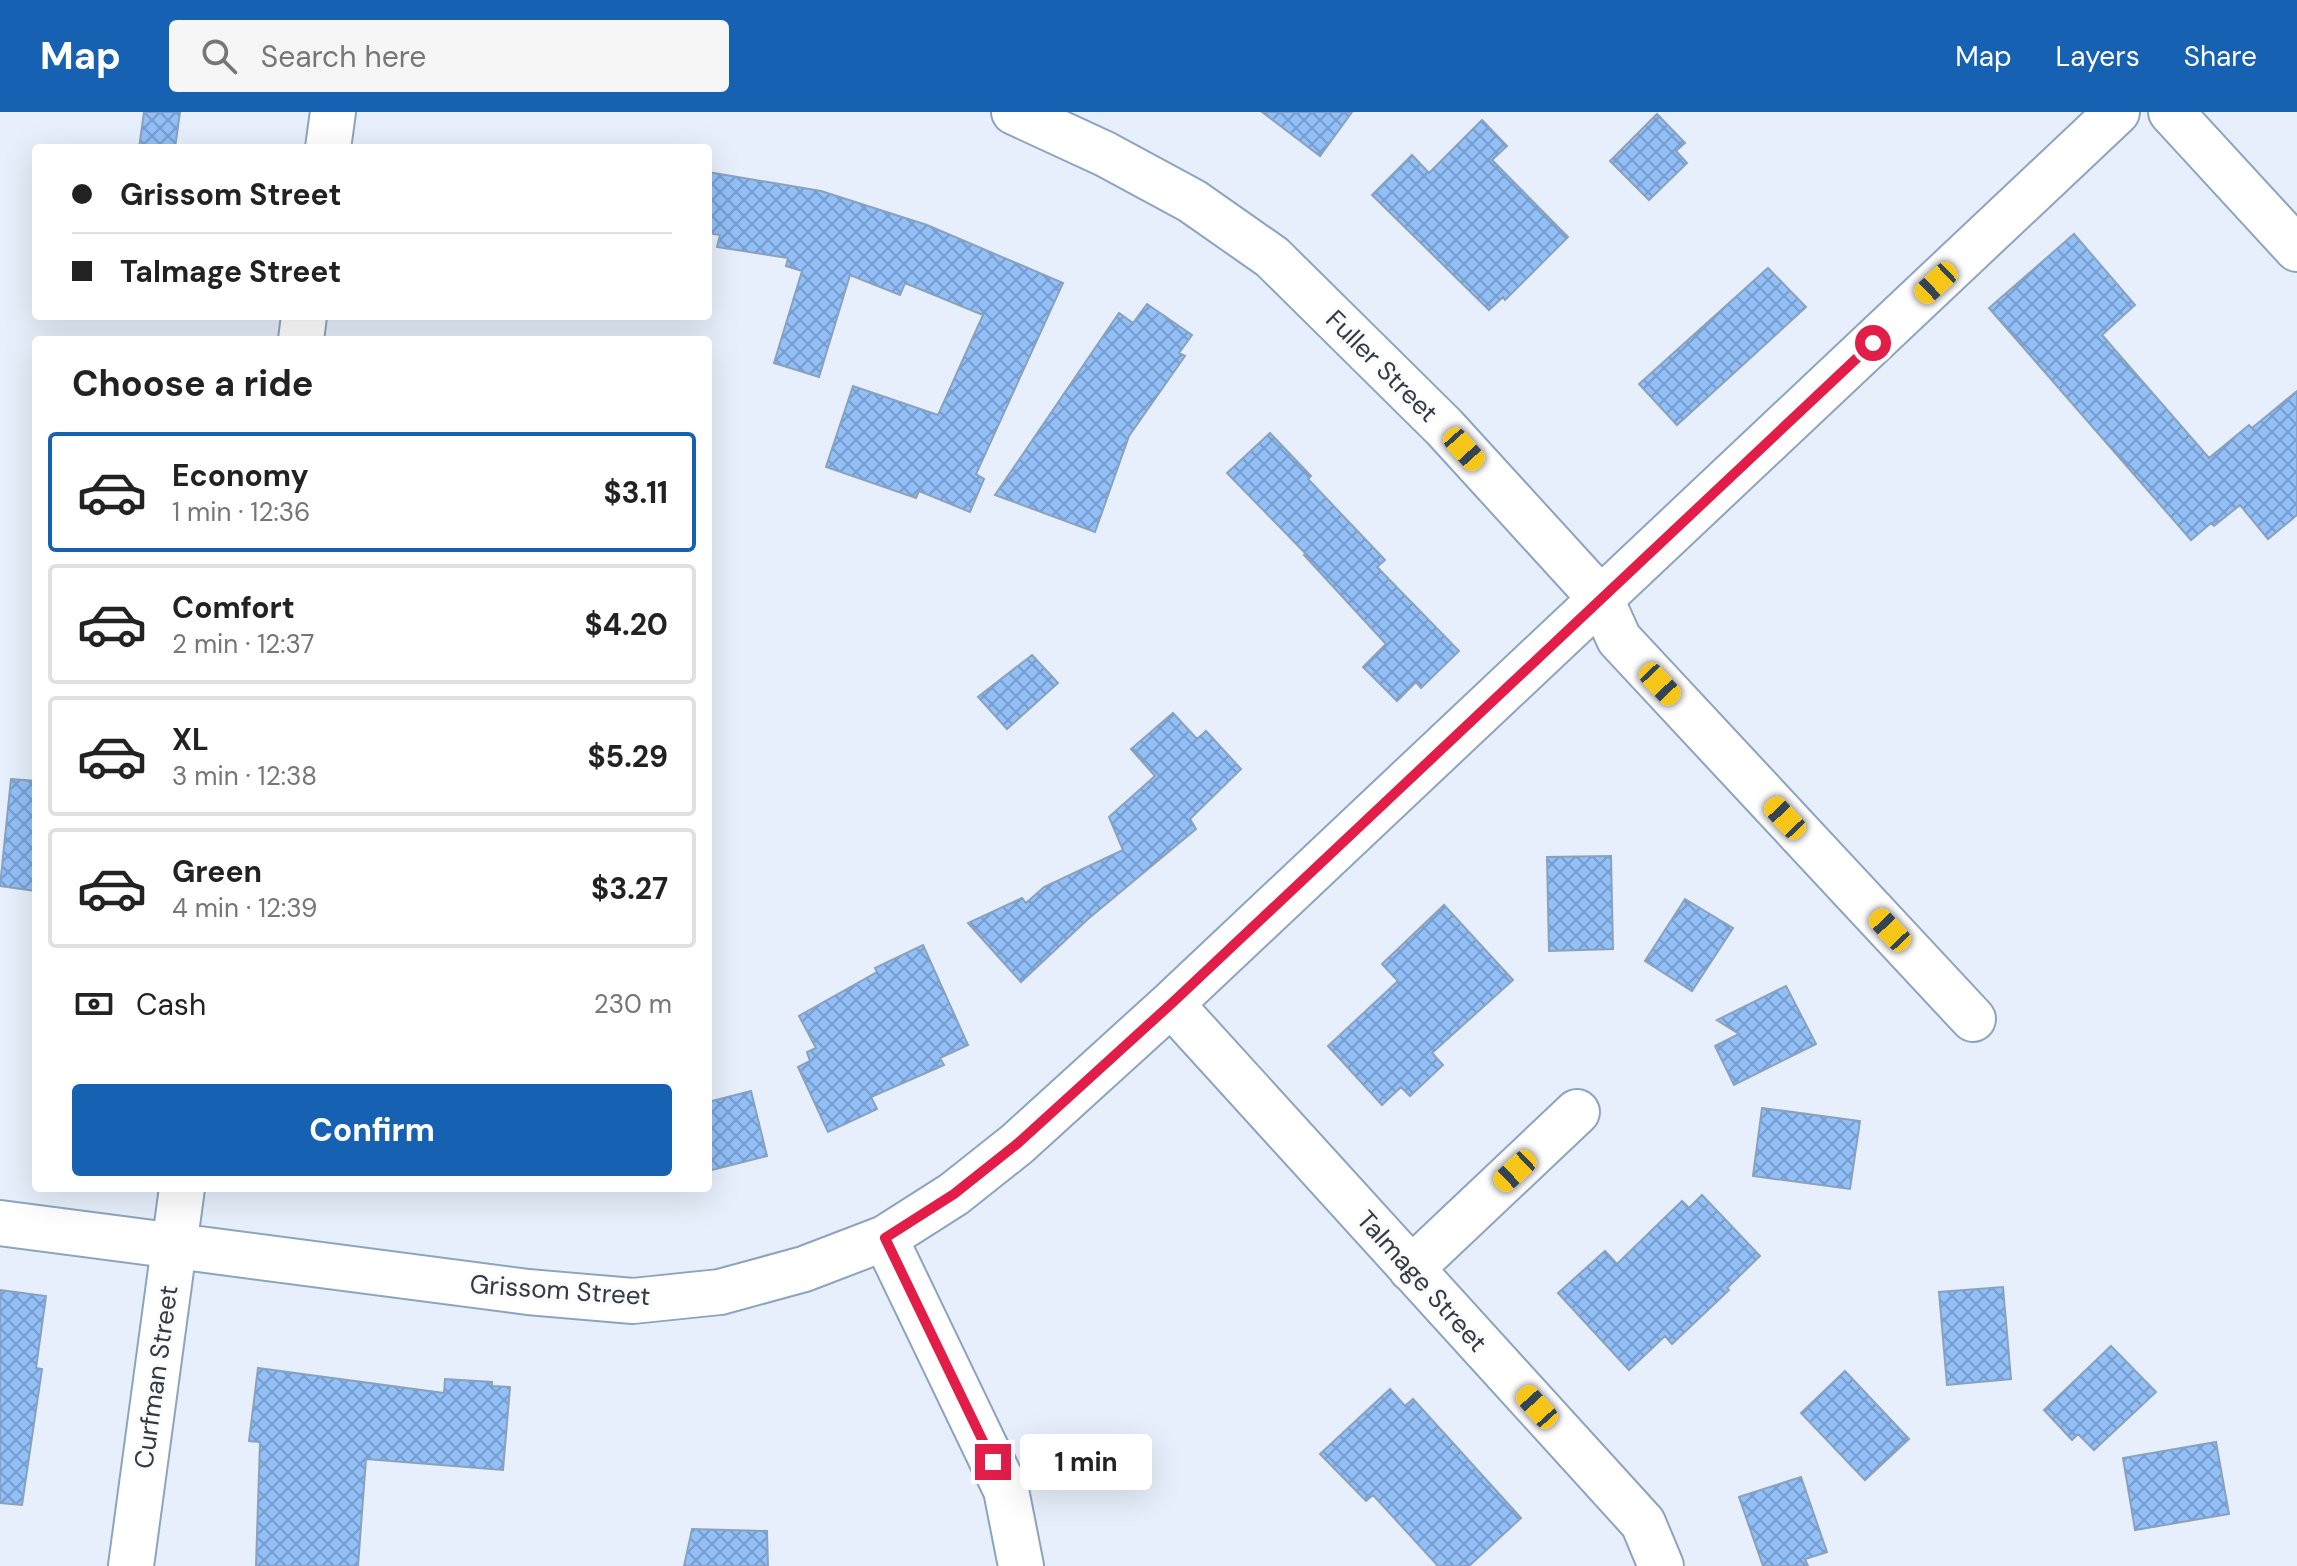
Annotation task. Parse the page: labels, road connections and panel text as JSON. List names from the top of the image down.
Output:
{
  "streets": {
    "street": [
      "Fuller Street",
      "Talmage Street",
      "Grissom Street",
      "Curfman Street"
    ]
  },
  "crossings": [
    ["Fuller Street", "Grissom Street"],
    ["Talmage Street", "Grissom Street"],
    ["Grissom Street", "Curfman Street"]
  ],
  "page": {
    "header": "Map",
    "search": "Search here",
    "nav": ["Map", "Layers", "Share"],
    "banner": ["Grissom Street", "Talmage Street"],
    "heading": "Choose a ride",
    "list": [
      {
        "name": "Economy",
        "note": "1 min · 12:36",
        "value": "$3.11"
      },
      {
        "name": "Comfort",
        "note": "2 min · 12:37",
        "value": "$4.20"
      },
      {
        "name": "XL",
        "note": "3 min · 12:38",
        "value": "$5.29"
      },
      {
        "name": "Green",
        "note": "4 min · 12:39",
        "value": "$3.27"
      }
    ],
    "pay": ["Cash", "230 m"],
    "buttons": "Confirm",
    "bubble": "1 min"
  }
}
